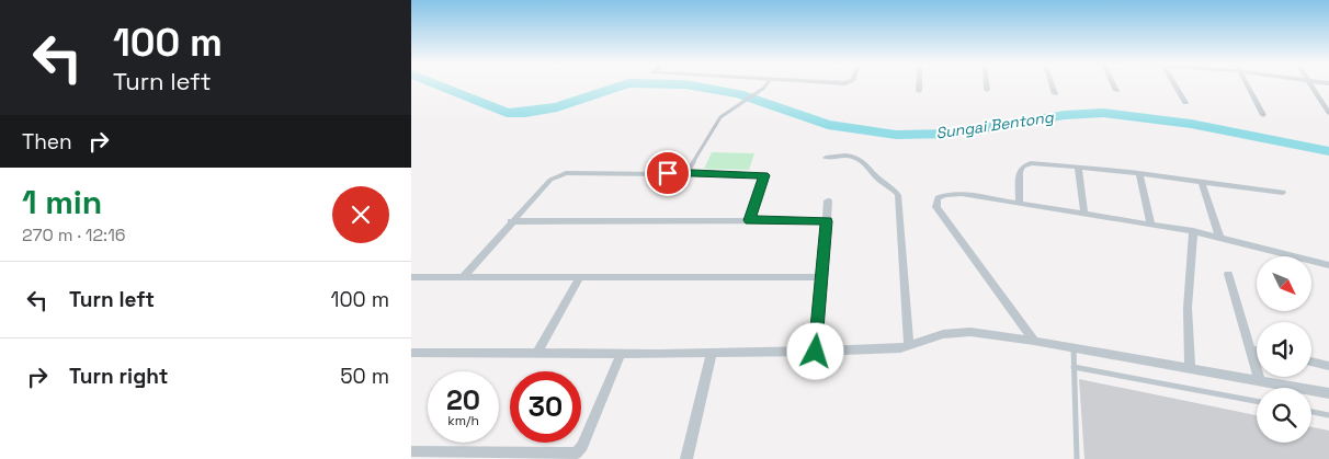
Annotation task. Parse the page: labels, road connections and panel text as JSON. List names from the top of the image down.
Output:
{
  "water": ["Sungai Bentong"],
  "north": "bottom right",
  "page": {
    "turn": ["100 m", "Turn left"],
    "then": "Then",
    "heading": ["1 min", "270 m · 12:16"],
    "list": [
      {
        "name": "Turn left",
        "value": "100 m"
      },
      {
        "name": "Turn right",
        "value": "50 m"
      }
    ],
    "speed": "20 km/h",
    "limit": "30"
  }
}
